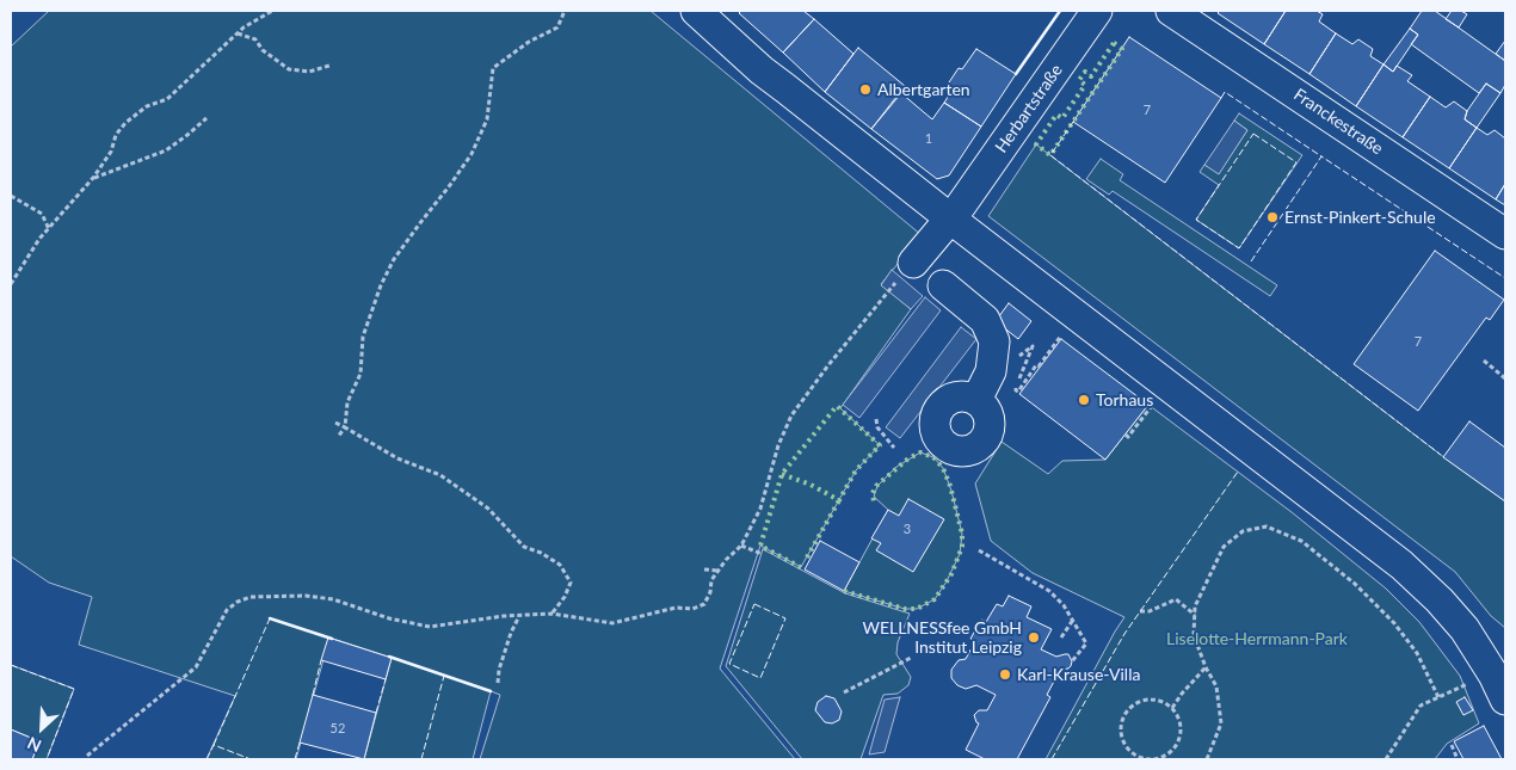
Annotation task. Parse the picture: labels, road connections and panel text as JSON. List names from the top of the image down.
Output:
{
  "streets": {
    "street": ["Herbartstraße", "Franckestraße"]
  },
  "parks": ["Liselotte-Herrmann-Park"],
  "places": [
    "Albertgarten",
    "Ernst-Pinkert-Schule",
    "Torhaus",
    "WELLNESSfee GmbH Institut Leipzig",
    "Karl-Krause-Villa"
  ],
  "house_numbers": [
    "7",
    "1",
    "7",
    "3",
    "52"
  ],
  "north": "bottom left"
}
